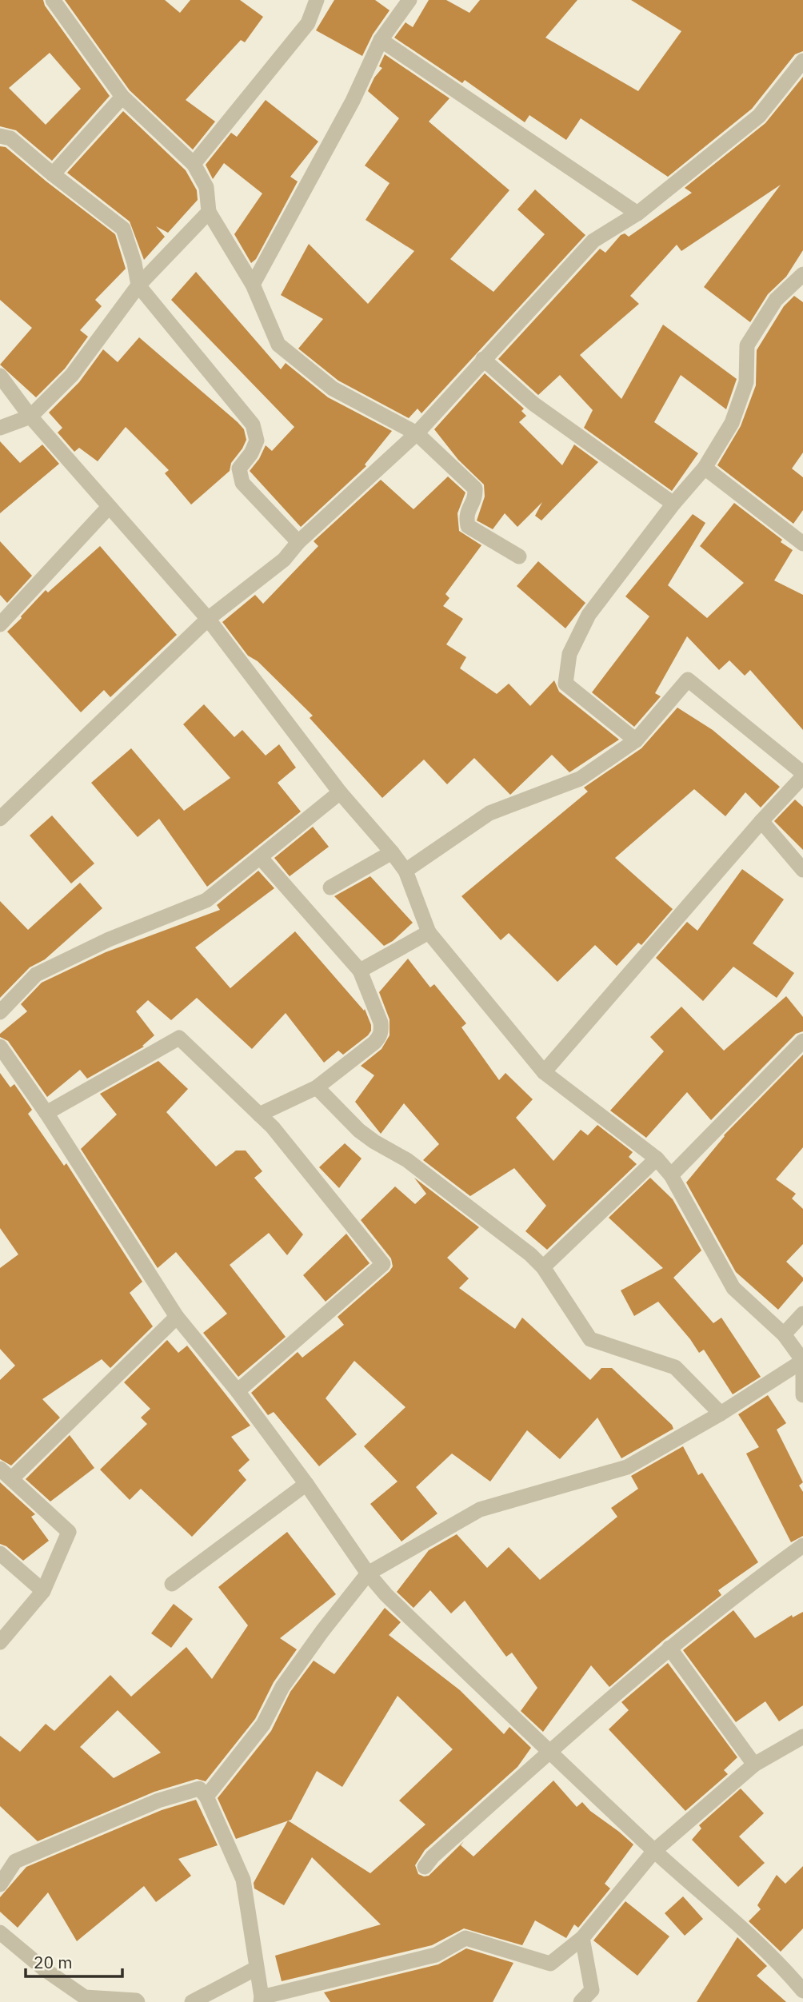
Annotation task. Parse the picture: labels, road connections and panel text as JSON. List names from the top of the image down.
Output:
{
  "scale_bar": "20 m"
}
